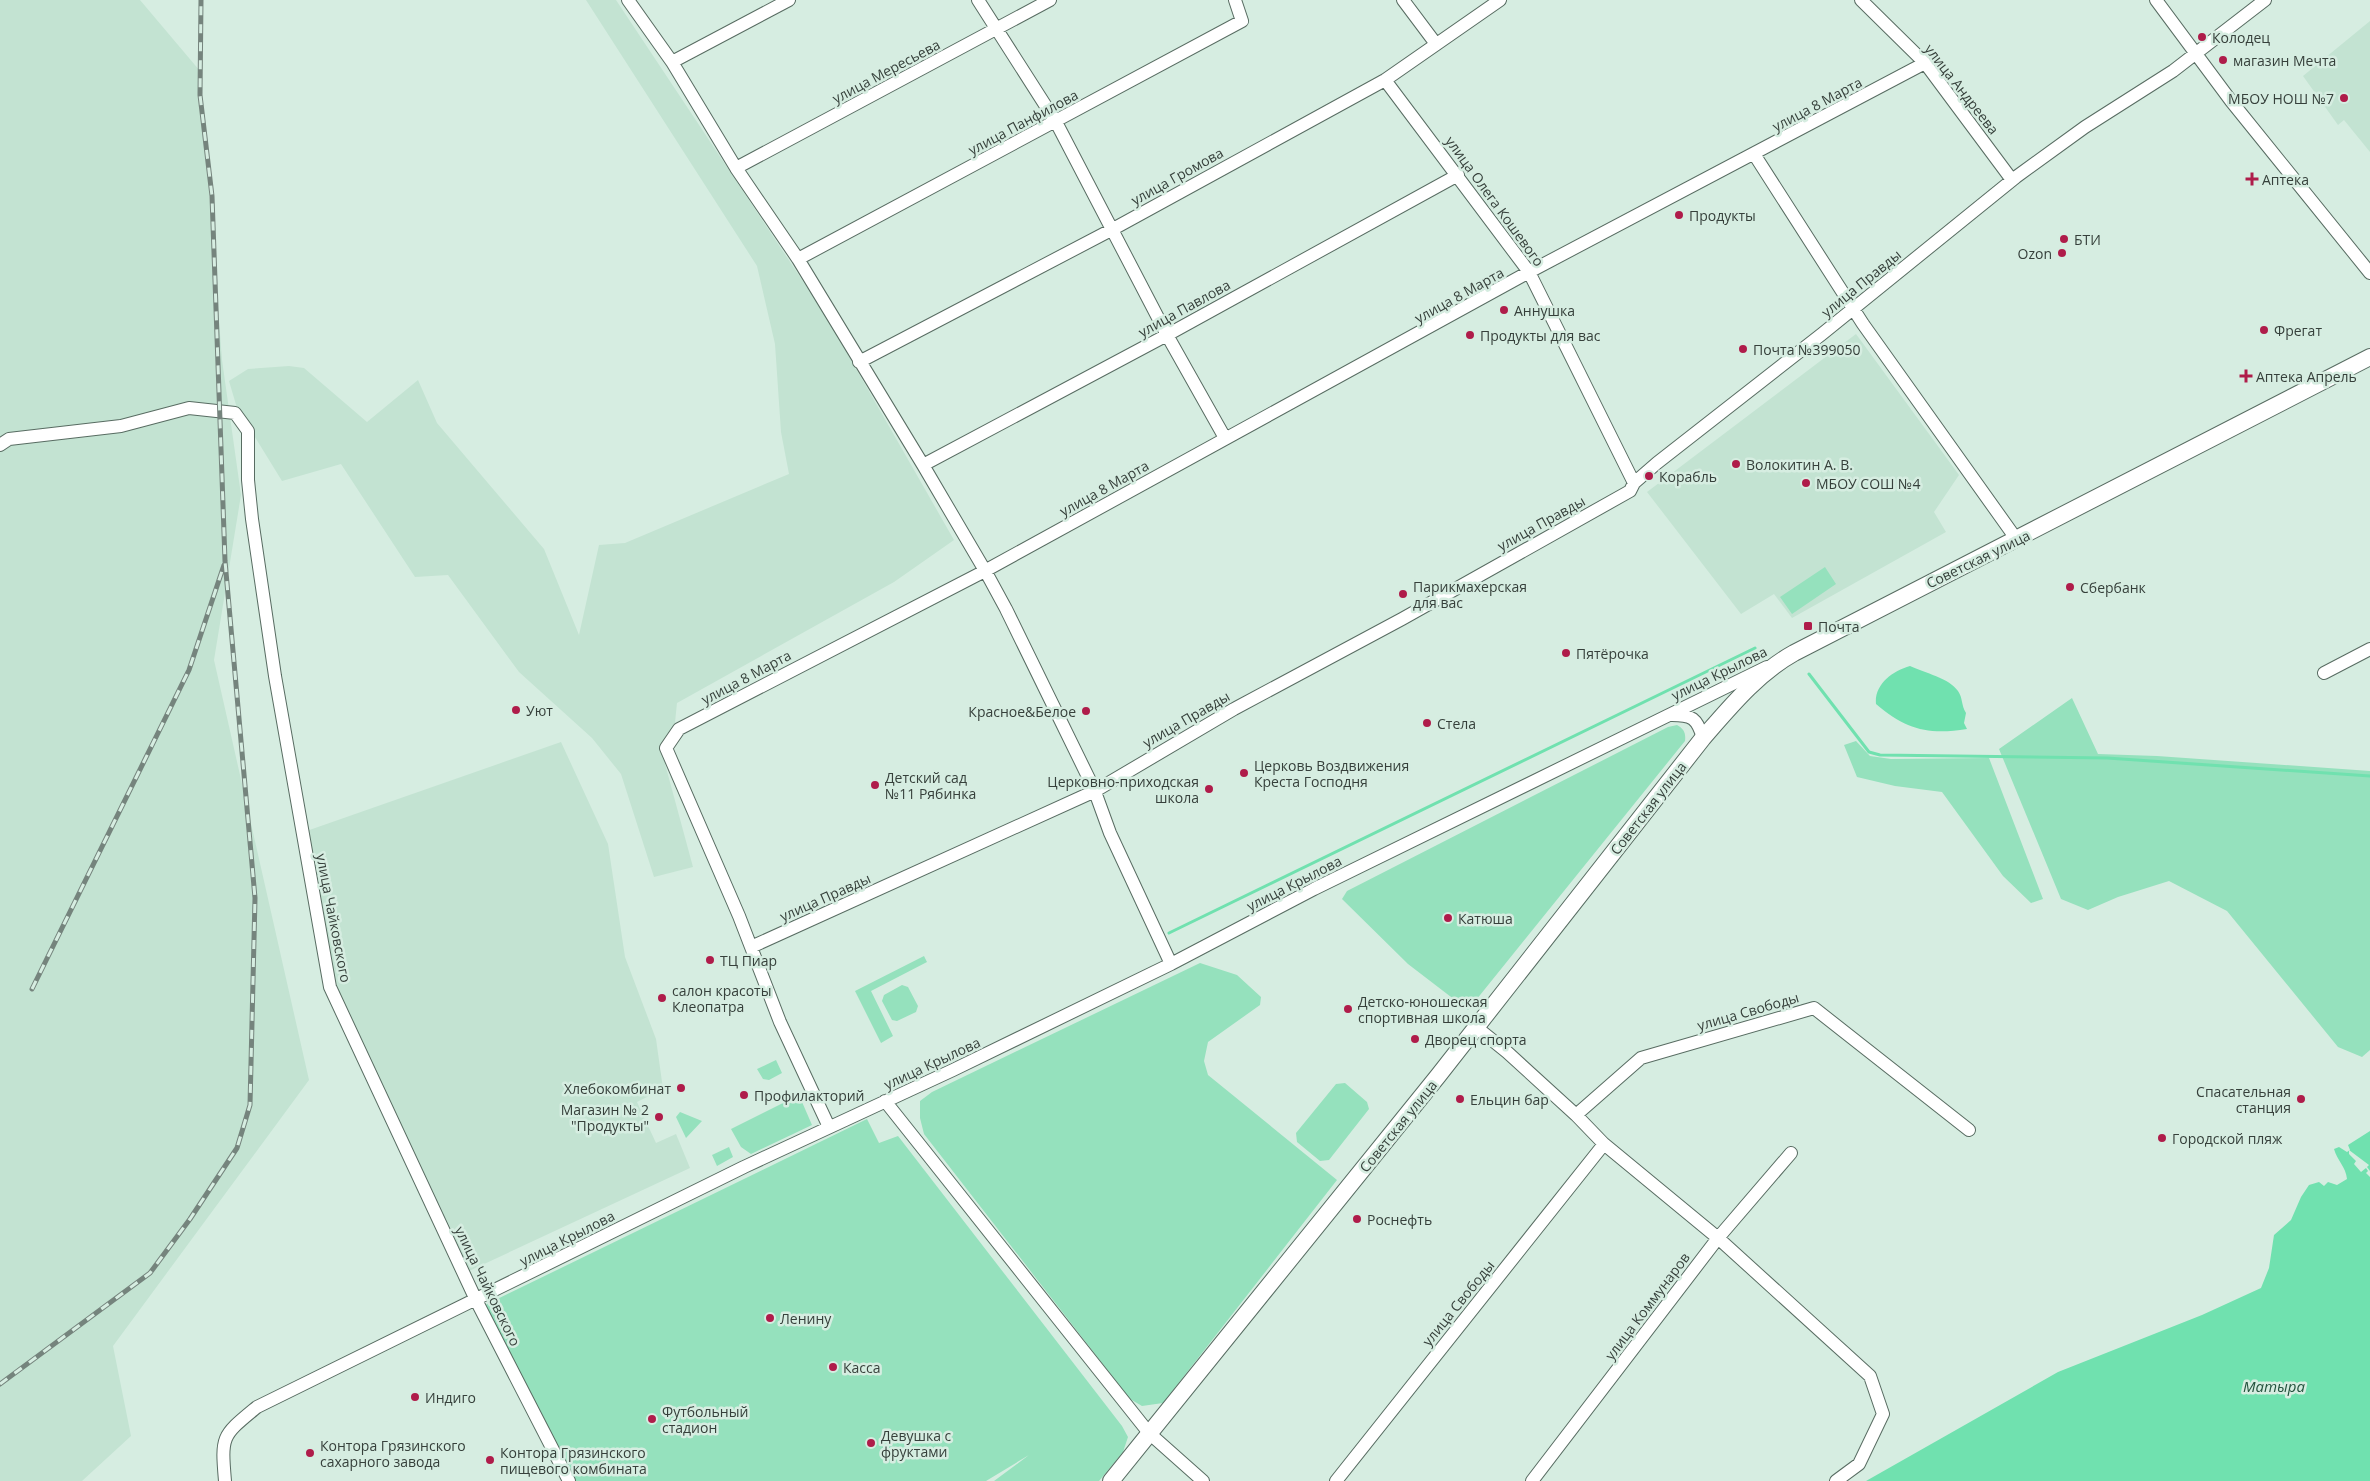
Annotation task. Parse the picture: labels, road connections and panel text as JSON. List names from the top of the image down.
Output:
{
  "streets": {
    "main road": ["Советская улица"],
    "street": [
      "улица Мересьева",
      "улица Андреева",
      "улица 8 Марта",
      "улица Панфилова",
      "улица Громова",
      "улица Олега Кошевого",
      "улица Правды",
      "улица Павлова",
      "улица Крылова",
      "улица Чайковского",
      "улица Свободы",
      "улица Коммунаров"
    ]
  },
  "crossings": [
    ["улица Андреева", "улица 8 Марта"],
    ["улица Андреева", "улица Правды"],
    ["улица 8 Марта", "улица Олега Кошевого"],
    ["улица 8 Марта", "улица Правды"],
    ["улица 8 Марта", "улица Крылова"],
    ["улица Громова", "улица Олега Кошевого"],
    ["улица Олега Кошевого", "улица Правды"],
    ["улица Олега Кошевого", "улица Павлова"],
    ["Советская улица", "улица Крылова"],
    ["улица Крылова", "улица Чайковского"]
  ],
  "water": ["Матыра"],
  "places": {
    "other": [
      "Колодец",
      "магазин Мечта",
      "МБОУ НОШ №7",
      "Продукты",
      "БТИ",
      "Ozon",
      "Аннушка",
      "Фрегат",
      "Продукты для вас",
      "Почта №399050",
      "Волокитин А. В.",
      "Корабль",
      "МБОУ СОШ №4",
      "Сбербанк",
      "Парикмахерская для вас",
      "Пятёрочка",
      "Уют",
      "Красное&Белое",
      "Стела",
      "Церковь Воздвижения Креста Господня",
      "Детский сад №11 Рябинка",
      "Церковно-приходская школа",
      "Катюша",
      "ТЦ Пиар",
      "салон красоты Клеопатра",
      "Детско-юношеская спортивная школа",
      "Дворец спорта",
      "Хлебокомбинат",
      "Профилакторий",
      "Ельцин бар",
      "Спасательная станция",
      "Магазин № 2 \"Продукты\"",
      "Городской пляж",
      "Роснефть",
      "Ленину",
      "Касса",
      "Индиго",
      "Футбольный стадион",
      "Девушка с фруктами",
      "Контора Грязинского сахарного завода",
      "Контора Грязинского пищевого комбината"
    ],
    "health": ["Аптека", "Аптека Апрель"],
    "transit": ["Почта"]
  }
}
